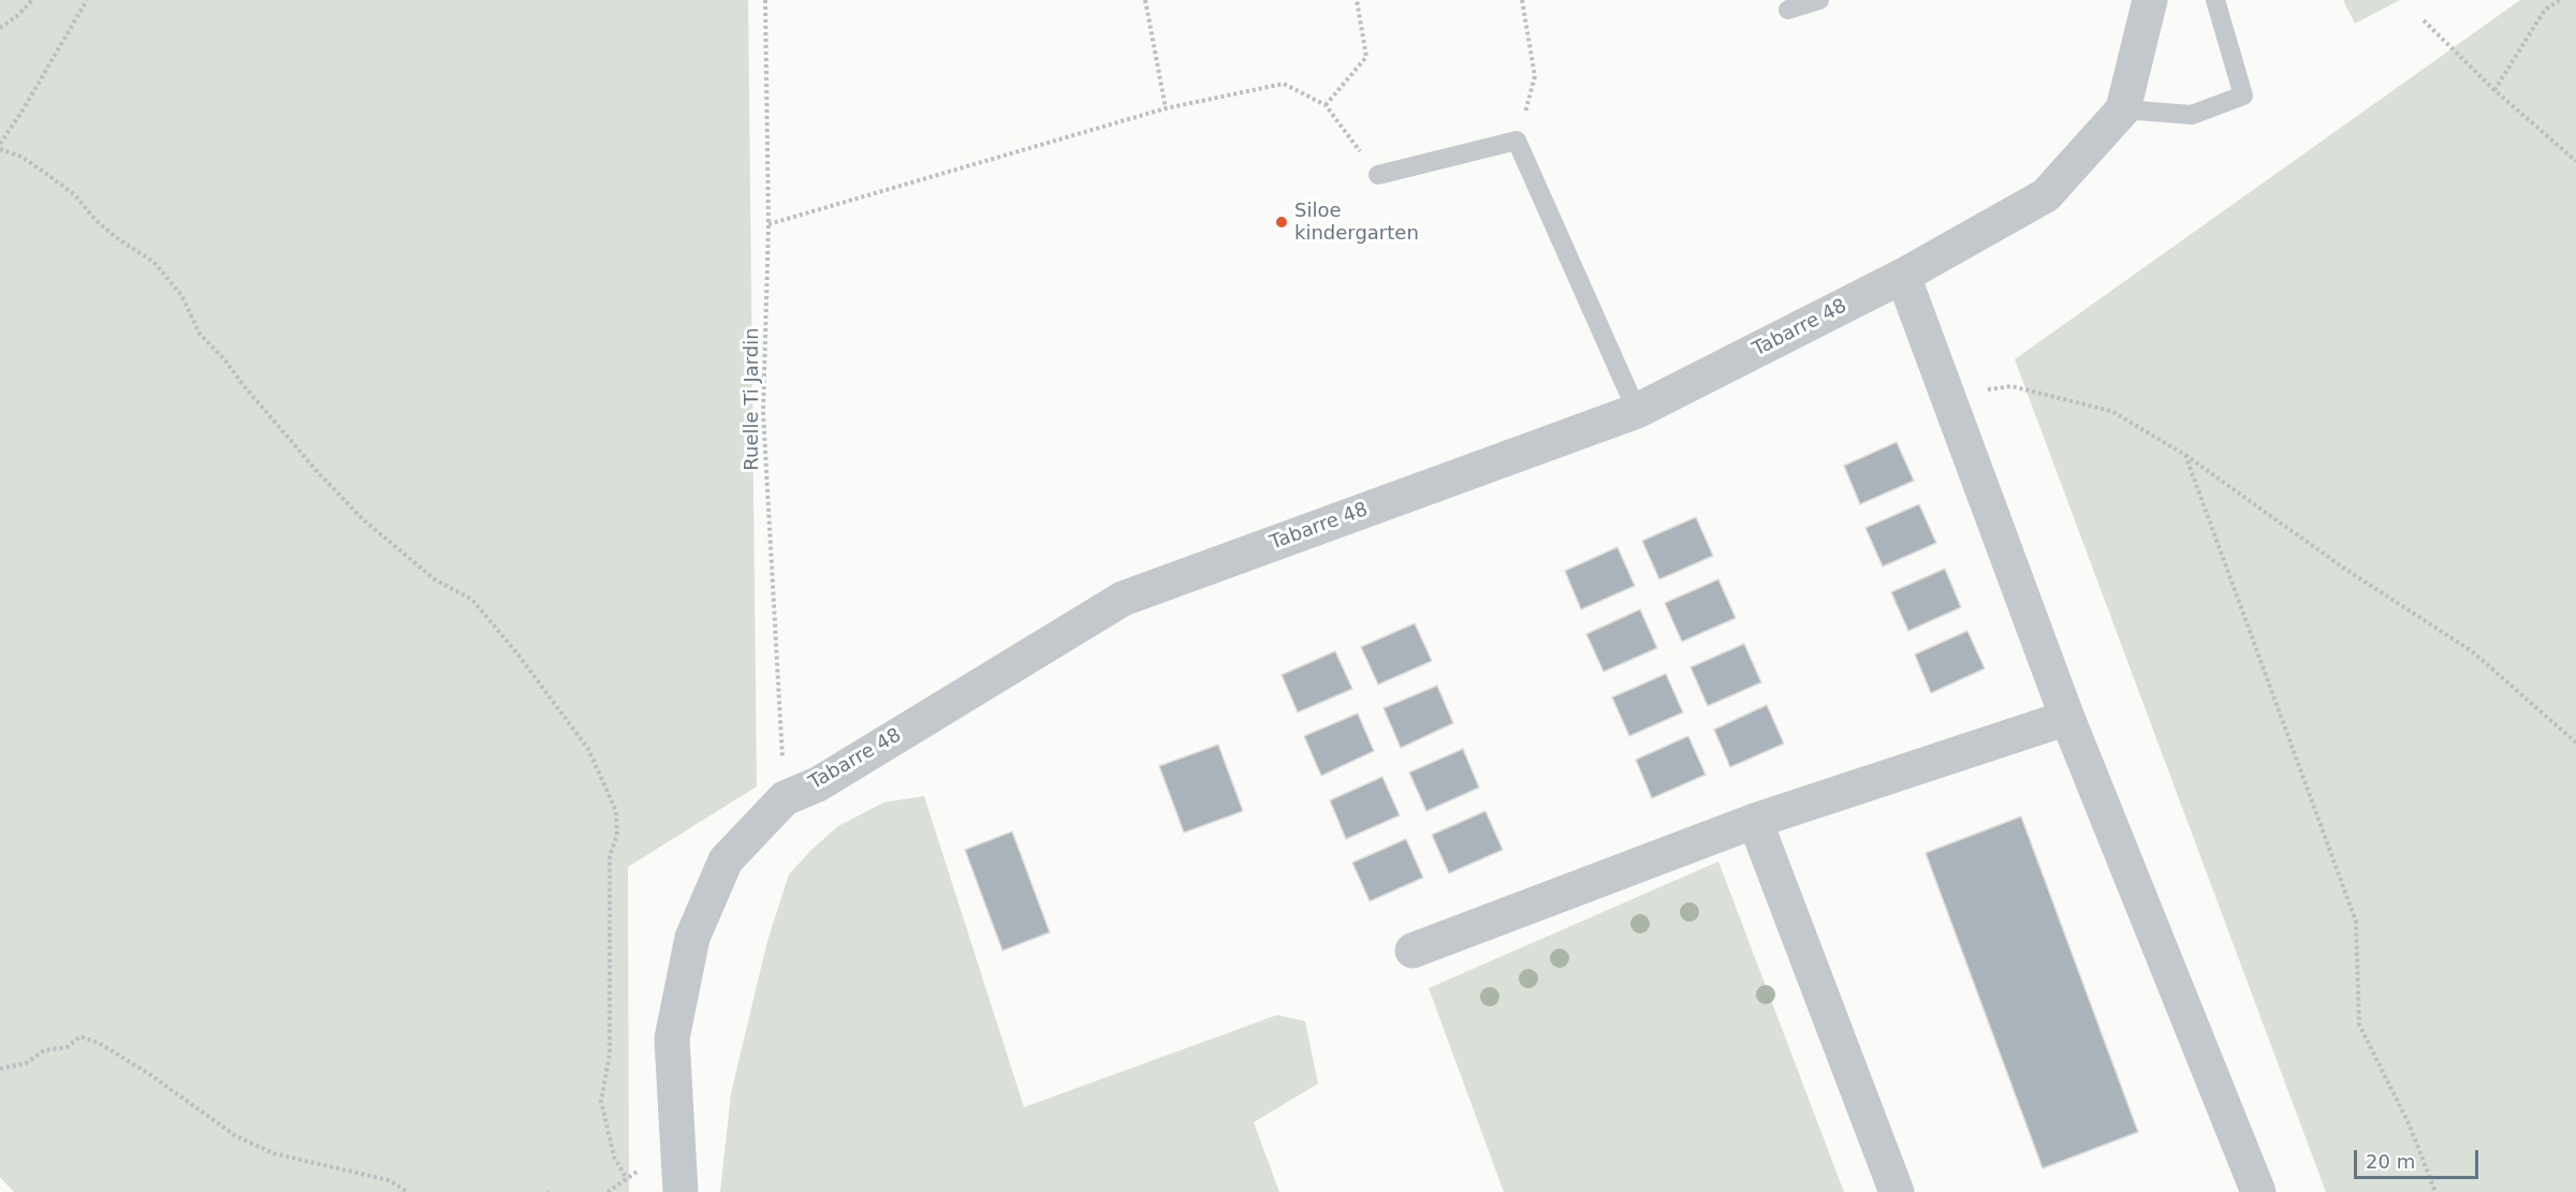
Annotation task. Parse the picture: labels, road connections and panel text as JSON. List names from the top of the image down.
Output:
{
  "streets": {
    "street": ["Tabarre 48"],
    "path": ["Ruelle Ti Jardin"]
  },
  "crossings": [
    ["Tabarre 48", "Ruelle Ti Jardin"]
  ],
  "places": ["Siloe kindergarten"],
  "scale_bar": "20 m"
}
